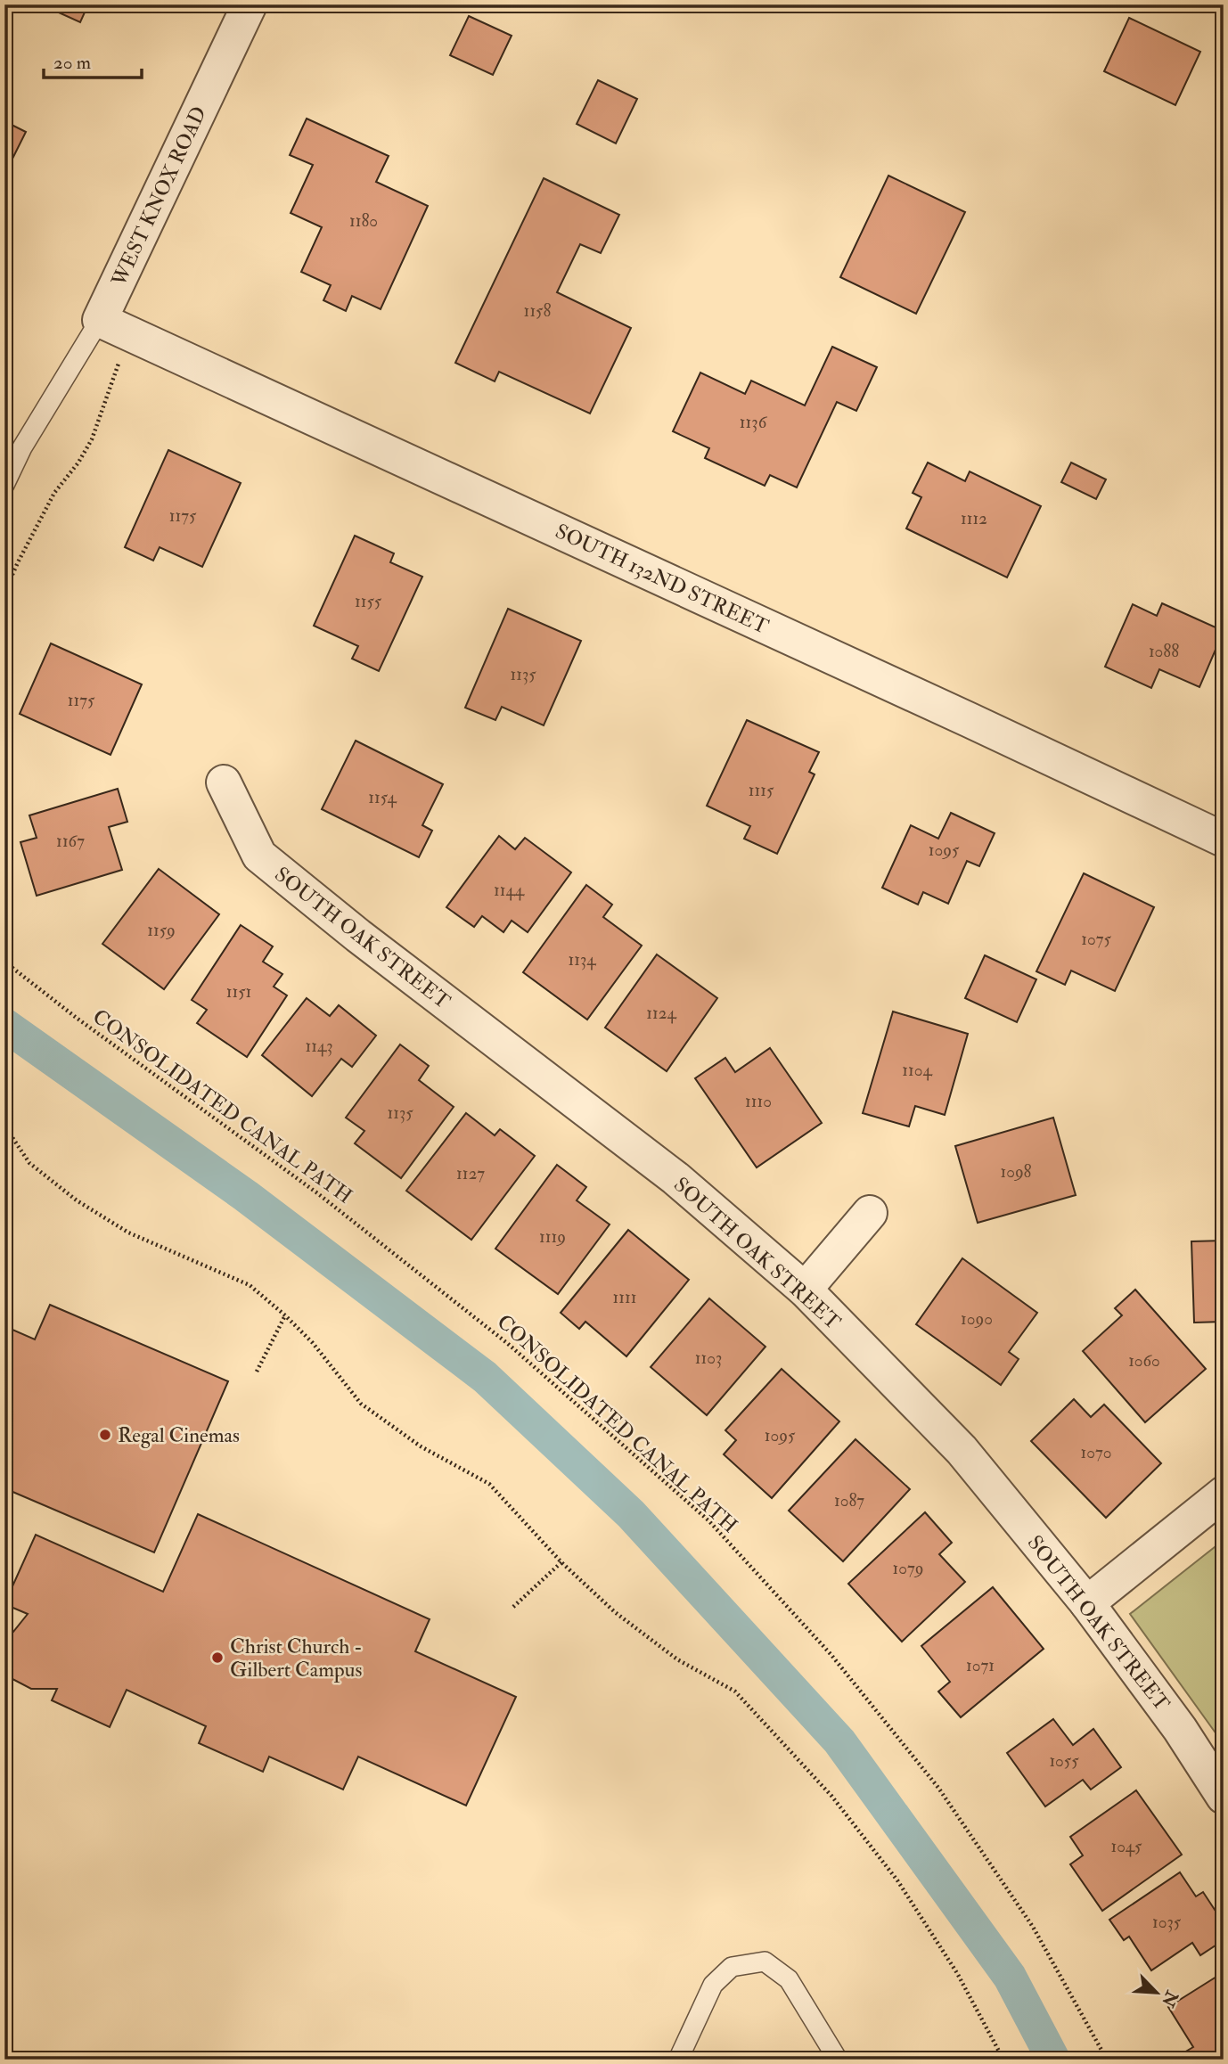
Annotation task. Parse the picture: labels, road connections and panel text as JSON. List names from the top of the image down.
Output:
{
  "streets": {
    "street": ["WEST KNOX ROAD", "SOUTH 132ND STREET", "SOUTH OAK STREET"],
    "path": ["CONSOLIDATED CANAL PATH"]
  },
  "crossings": [
    ["WEST KNOX ROAD", "SOUTH 132ND STREET"]
  ],
  "places": ["Regal Cinemas", "Christ Church - Gilbert Campus"],
  "house_numbers": [
    "1180",
    "1158",
    "1136",
    "1175",
    "1112",
    "1155",
    "1088",
    "1135",
    "1175",
    "1115",
    "1154",
    "1167",
    "1095",
    "1144",
    "1159",
    "1075",
    "1134",
    "1151",
    "1124",
    "1143",
    "1104",
    "1110",
    "1135",
    "1098",
    "1127",
    "1119",
    "1111",
    "1090",
    "1103",
    "1060",
    "1095",
    "1070",
    "1087",
    "1079",
    "1071",
    "1055",
    "1045",
    "1035"
  ],
  "scale_bar": "20 m",
  "north": "bottom right"
}
